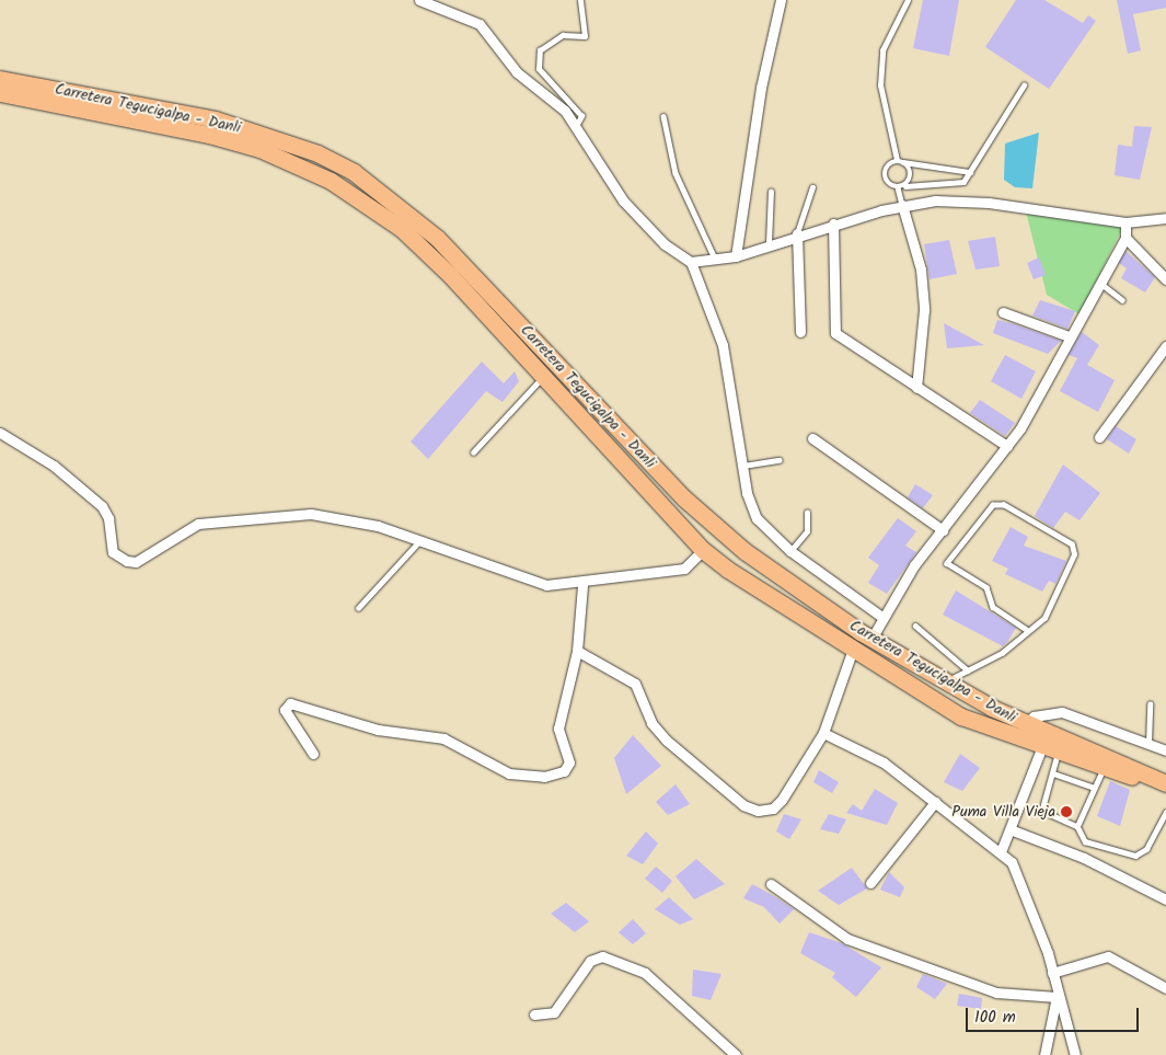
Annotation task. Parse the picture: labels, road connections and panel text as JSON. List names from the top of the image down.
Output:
{
  "streets": {
    "highway": ["Carretera Tegucigalpa - Danli"]
  },
  "places": ["Puma Villa Vieja"],
  "scale_bar": "100 m"
}
